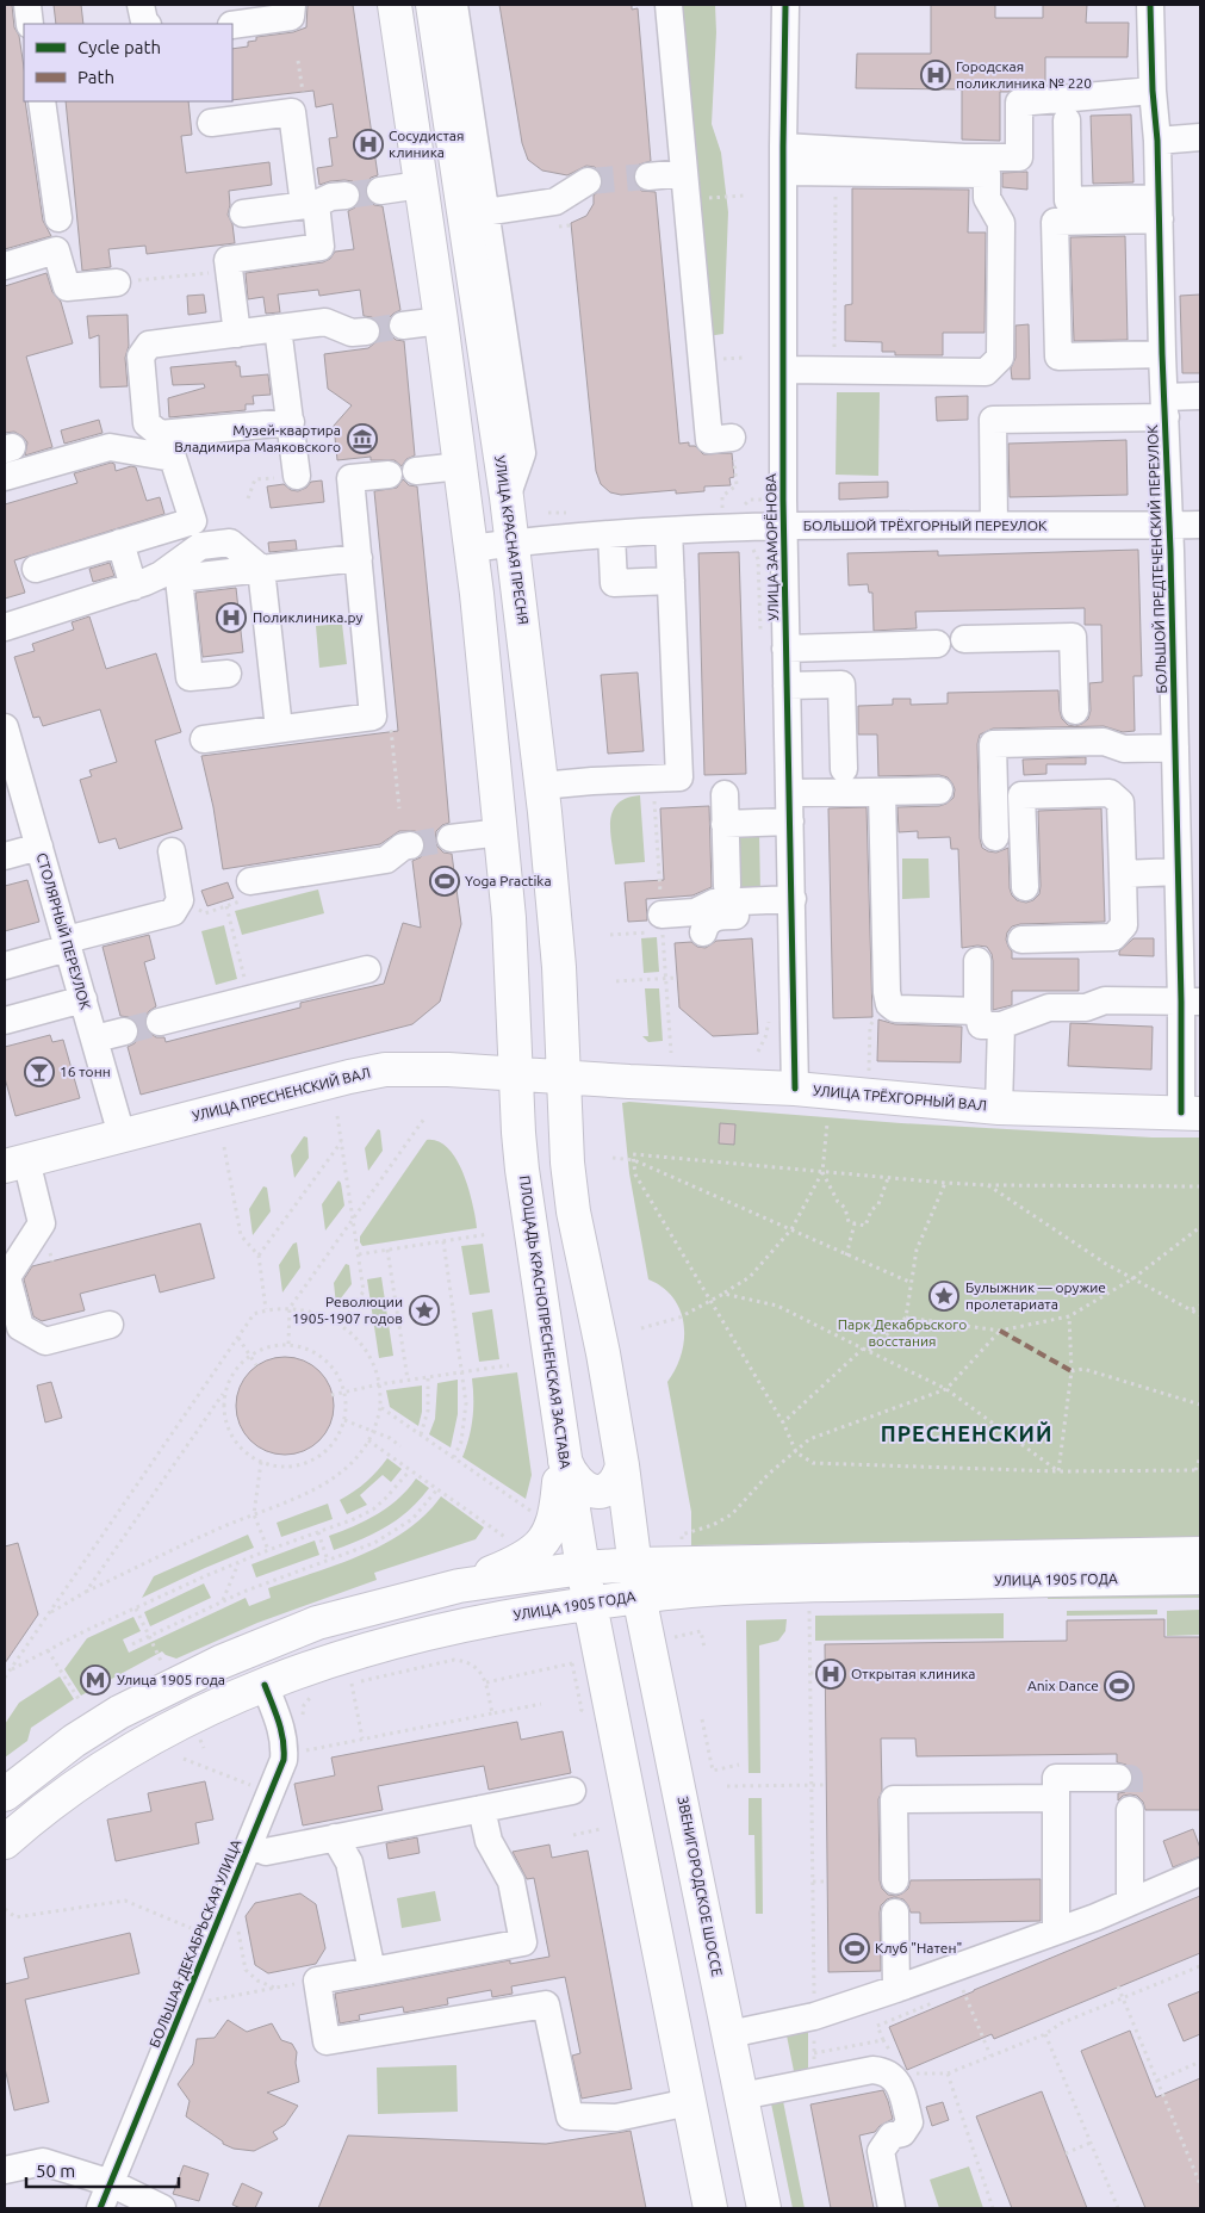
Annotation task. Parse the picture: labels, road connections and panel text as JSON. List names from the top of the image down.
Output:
{
  "streets": {
    "main road": [
      "УЛИЦА КРАСНАЯ ПРЕСНЯ",
      "УЛИЦА ПРЕСНЕНСКИЙ ВАЛ",
      "УЛИЦА ТРЁХГОРНЫЙ ВАЛ",
      "ПЛОЩАДЬ КРАСНОПРЕСНЕНСКАЯ ЗАСТАВА",
      "УЛИЦА 1905 ГОДА",
      "ЗВЕНИГОРОДСКОЕ ШОССЕ"
    ],
    "street": [
      "БОЛЬШОЙ ТРЁХГОРНЫЙ ПЕРЕУЛОК",
      "УЛИЦА ЗАМОРЁНОВА",
      "БОЛЬШОЙ ПРЕДТЕЧЕНСКИЙ ПЕРЕУЛОК",
      "СТОЛЯРНЫЙ ПЕРЕУЛОК",
      "БОЛЬШАЯ ДЕКАБРЬСКАЯ УЛИЦА"
    ]
  },
  "crossings": [
    ["БОЛЬШОЙ ТРЁХГОРНЫЙ ПЕРЕУЛОК", "УЛИЦА КРАСНАЯ ПРЕСНЯ"],
    ["БОЛЬШОЙ ТРЁХГОРНЫЙ ПЕРЕУЛОК", "УЛИЦА ЗАМОРЁНОВА"],
    ["БОЛЬШОЙ ТРЁХГОРНЫЙ ПЕРЕУЛОК", "БОЛЬШОЙ ПРЕДТЕЧЕНСКИЙ ПЕРЕУЛОК"],
    ["УЛИЦА КРАСНАЯ ПРЕСНЯ", "УЛИЦА ПРЕСНЕНСКИЙ ВАЛ"],
    ["УЛИЦА КРАСНАЯ ПРЕСНЯ", "УЛИЦА ТРЁХГОРНЫЙ ВАЛ"],
    ["УЛИЦА ЗАМОРЁНОВА", "УЛИЦА ТРЁХГОРНЫЙ ВАЛ"],
    ["БОЛЬШОЙ ПРЕДТЕЧЕНСКИЙ ПЕРЕУЛОК", "УЛИЦА ТРЁХГОРНЫЙ ВАЛ"],
    ["СТОЛЯРНЫЙ ПЕРЕУЛОК", "УЛИЦА ПРЕСНЕНСКИЙ ВАЛ"],
    ["УЛИЦА ПРЕСНЕНСКИЙ ВАЛ", "УЛИЦА ТРЁХГОРНЫЙ ВАЛ"],
    ["УЛИЦА ПРЕСНЕНСКИЙ ВАЛ", "ПЛОЩАДЬ КРАСНОПРЕСНЕНСКАЯ ЗАСТАВА"],
    ["ПЛОЩАДЬ КРАСНОПРЕСНЕНСКАЯ ЗАСТАВА", "УЛИЦА 1905 ГОДА"],
    ["УЛИЦА 1905 ГОДА", "ЗВЕНИГОРОДСКОЕ ШОССЕ"],
    ["УЛИЦА 1905 ГОДА", "БОЛЬШАЯ ДЕКАБРЬСКАЯ УЛИЦА"]
  ],
  "districts": ["ПРЕСНЕНСКИЙ"],
  "parks": ["Парк Декабрьского восстания"],
  "places": {
    "hospital": [
      "Городская поликлиника № 220",
      "Сосудистая клиника",
      "Поликлиника.ру",
      "Открытая клиника"
    ],
    "museum": ["Музей-квартира Владимира Маяковского"],
    "sports": ["Yoga Practika", "Anix Dance", "Клуб \"Натен\""],
    "bar": ["16 тонн"],
    "place": ["Булыжник — оружие пролетариата", "Революции 1905-1907 годов"],
    "metro station": ["Улица 1905 года"]
  },
  "legend": ["Cycle path", "Path"],
  "scale_bar": "50 m"
}
